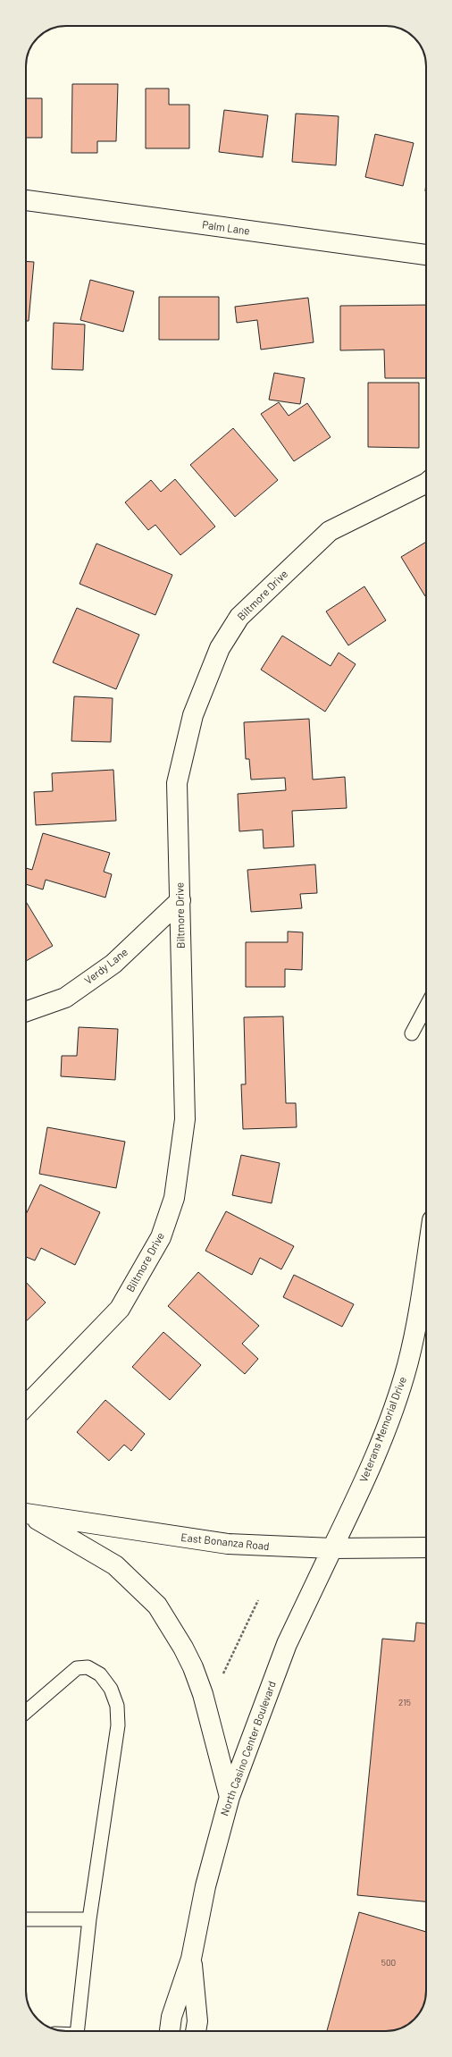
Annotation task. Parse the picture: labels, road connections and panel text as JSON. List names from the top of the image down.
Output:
{
  "streets": {
    "street": [
      "Palm Lane",
      "Biltmore Drive",
      "Verdy Lane",
      "Veterans Memorial Drive",
      "East Bonanza Road",
      "North Casino Center Boulevard"
    ]
  },
  "crossings": [
    ["Biltmore Drive", "Verdy Lane"],
    ["Veterans Memorial Drive", "East Bonanza Road"],
    ["Veterans Memorial Drive", "North Casino Center Boulevard"],
    ["East Bonanza Road", "North Casino Center Boulevard"]
  ],
  "house_numbers": ["215", "500"]
}
